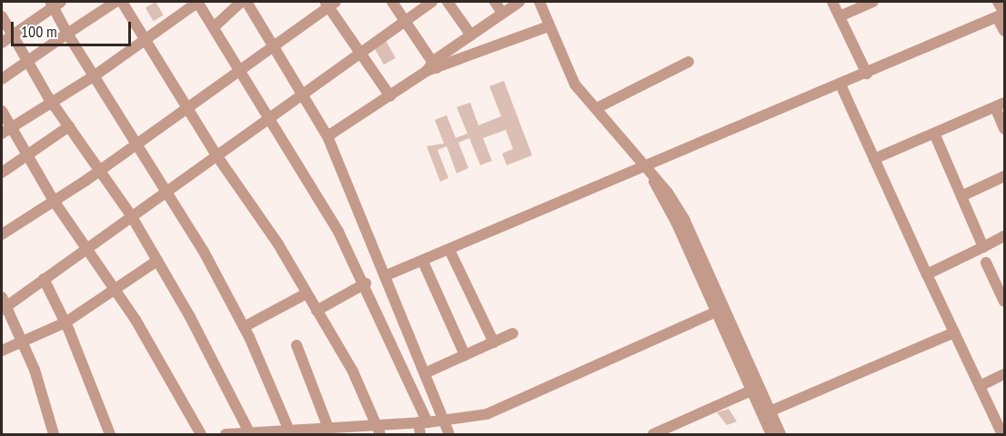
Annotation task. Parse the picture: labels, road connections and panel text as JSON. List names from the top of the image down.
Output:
{
  "scale_bar": "100 m"
}
